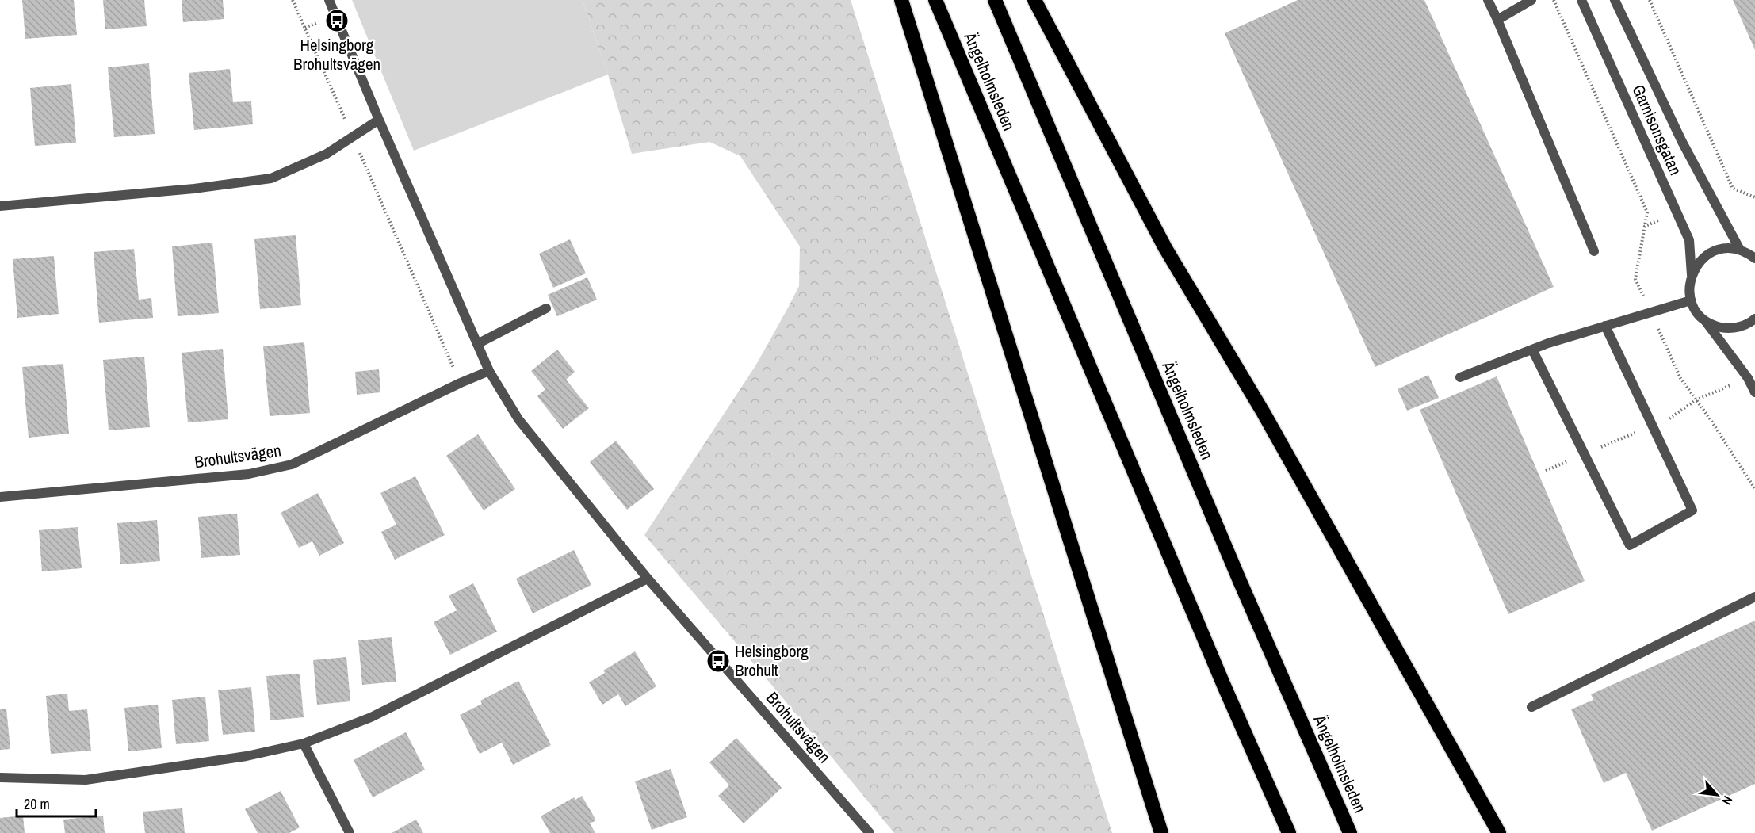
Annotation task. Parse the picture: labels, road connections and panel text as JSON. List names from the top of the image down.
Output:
{
  "streets": {
    "highway": ["Ängelholmsleden"],
    "street": ["Garnisonsgatan", "Brohultsvägen"]
  },
  "places": {
    "bus stop": ["Helsingborg Brohultsvägen", "Helsingborg Brohult"]
  },
  "scale_bar": "20 m",
  "north": "bottom right"
}
